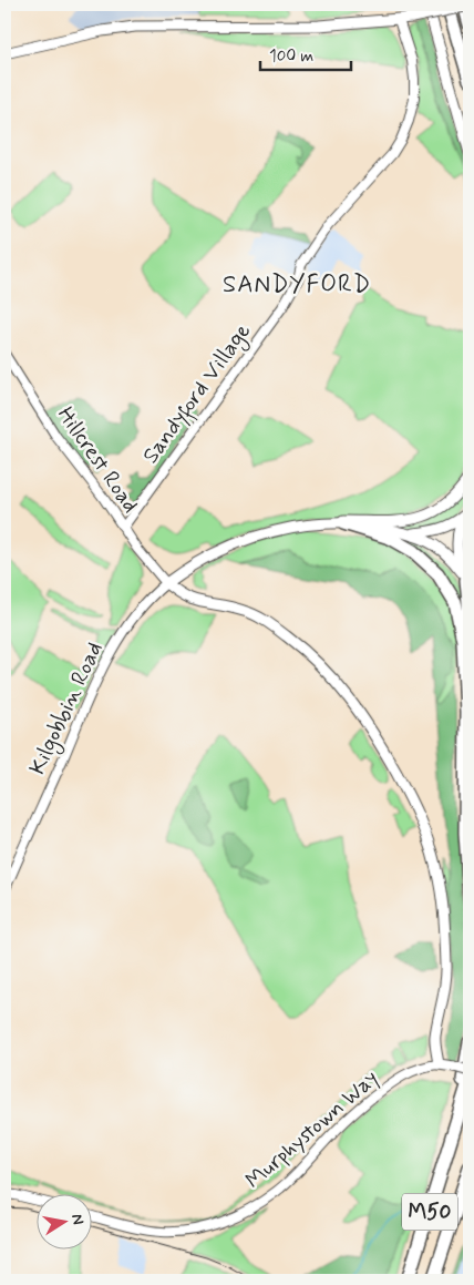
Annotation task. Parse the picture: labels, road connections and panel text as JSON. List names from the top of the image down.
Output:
{
  "streets": {
    "highway": ["M50"],
    "street": [
      "Sandyford Village",
      "Hillcrest Road",
      "Kilgobbin Road",
      "Murphystown Way"
    ]
  },
  "crossings": [
    ["Sandyford Village", "Hillcrest Road"],
    ["Hillcrest Road", "Kilgobbin Road"]
  ],
  "districts": ["SANDYFORD"],
  "scale_bar": "100 m",
  "north": "right"
}
